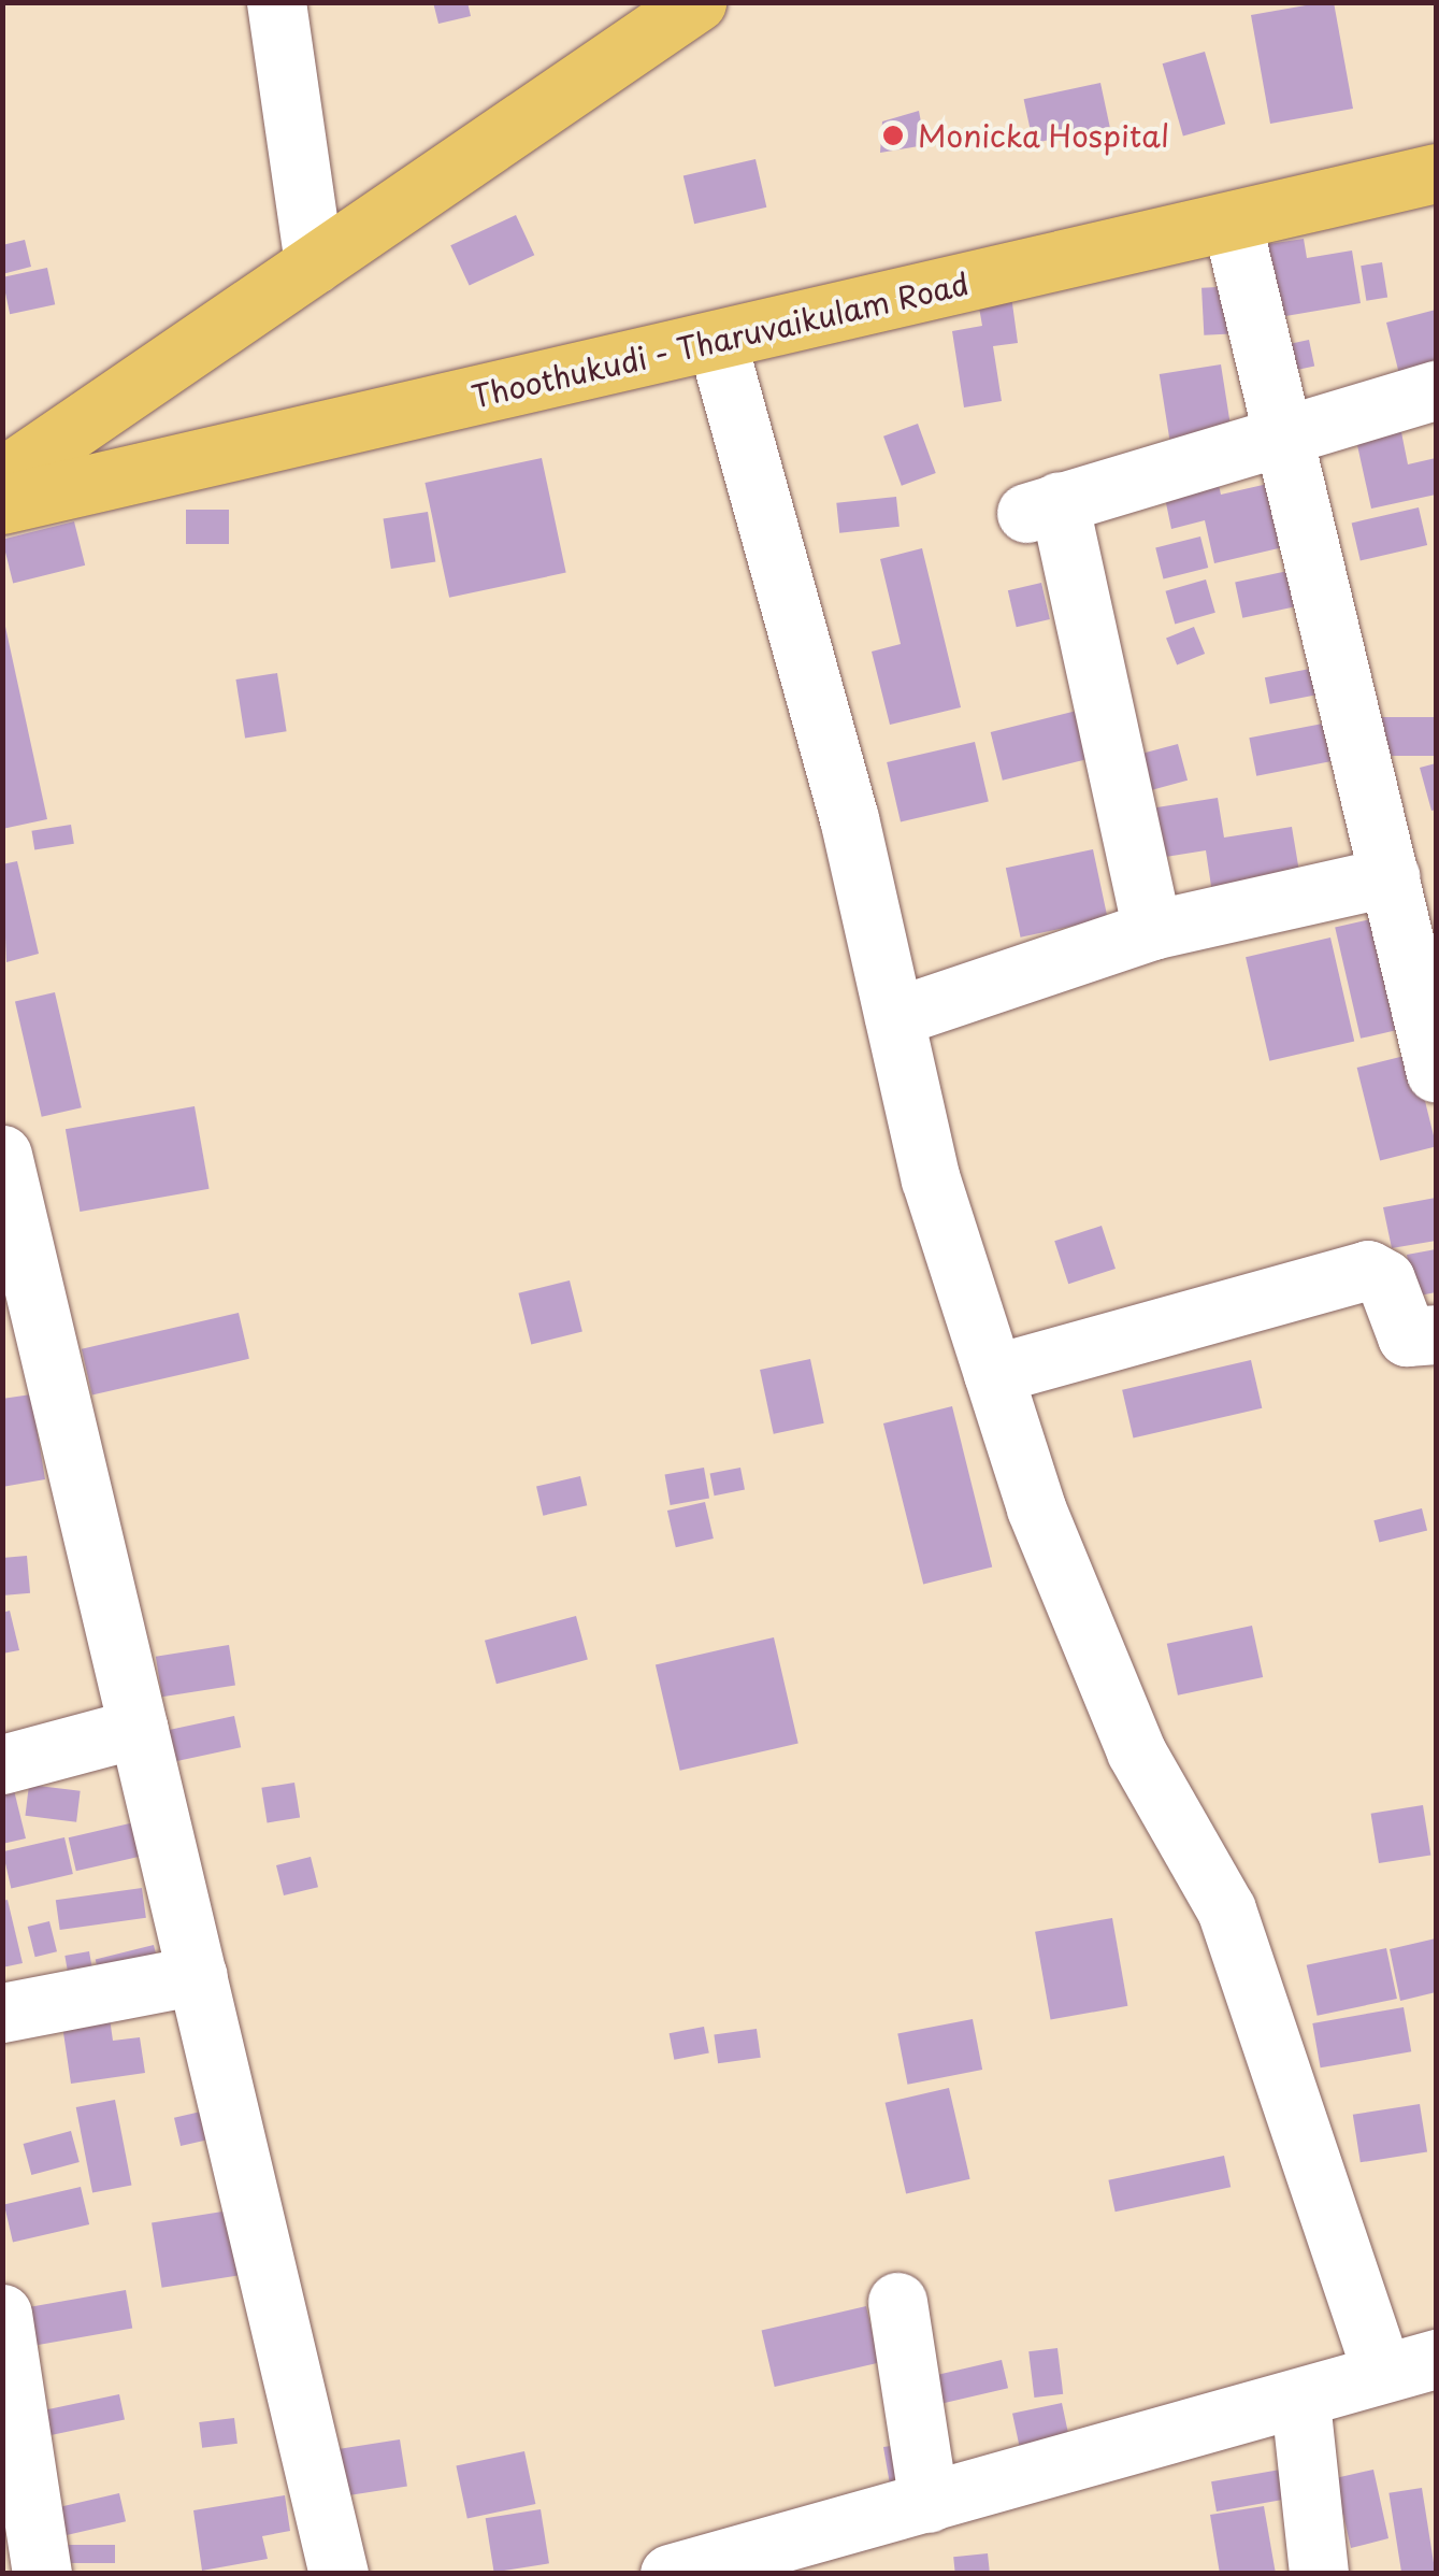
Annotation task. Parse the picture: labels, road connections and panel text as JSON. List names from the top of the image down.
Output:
{
  "streets": {
    "main road": ["Thoothukudi - Tharuvaikulam Road"]
  },
  "places": ["Monicka Hospital"]
}
